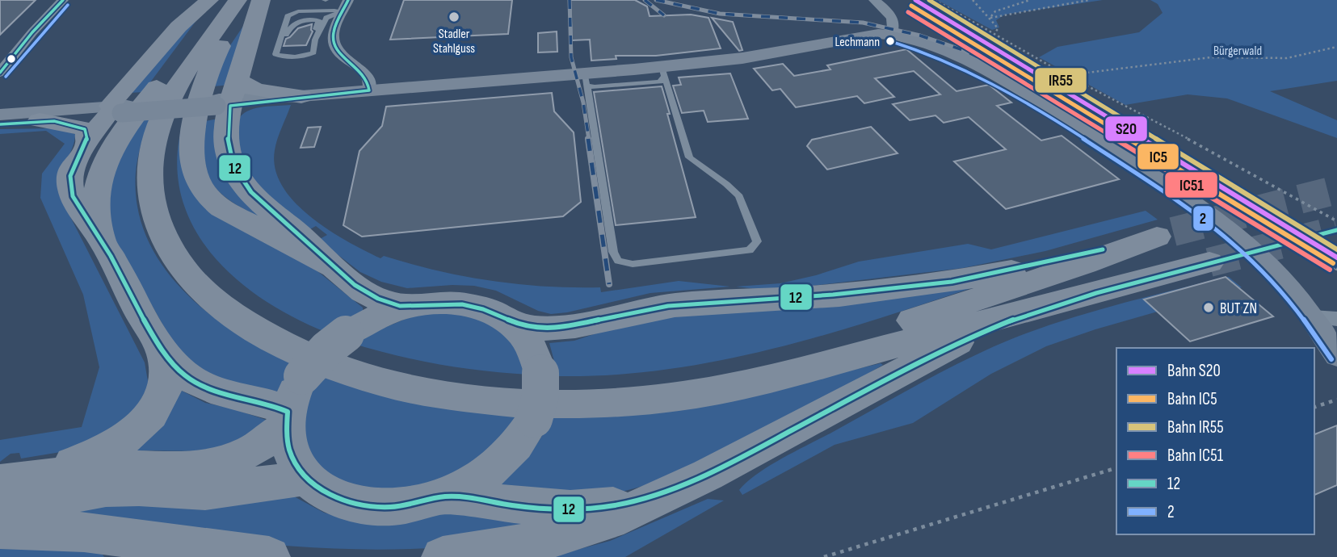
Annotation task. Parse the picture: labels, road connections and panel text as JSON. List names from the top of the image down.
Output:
{
  "parks": ["Bürgerwald"],
  "places": ["Stadler Stahlguss", "Lechmann", "BUT ZN"],
  "lines": [
    "rail line S20",
    "rail line IR55",
    "transit line 12",
    "transit line 2",
    "rail line IC5",
    "rail line IC51"
  ],
  "legend": [
    "Bahn S20",
    "Bahn IC5",
    "Bahn IR55",
    "Bahn IC51",
    "12",
    "2"
  ]
}
